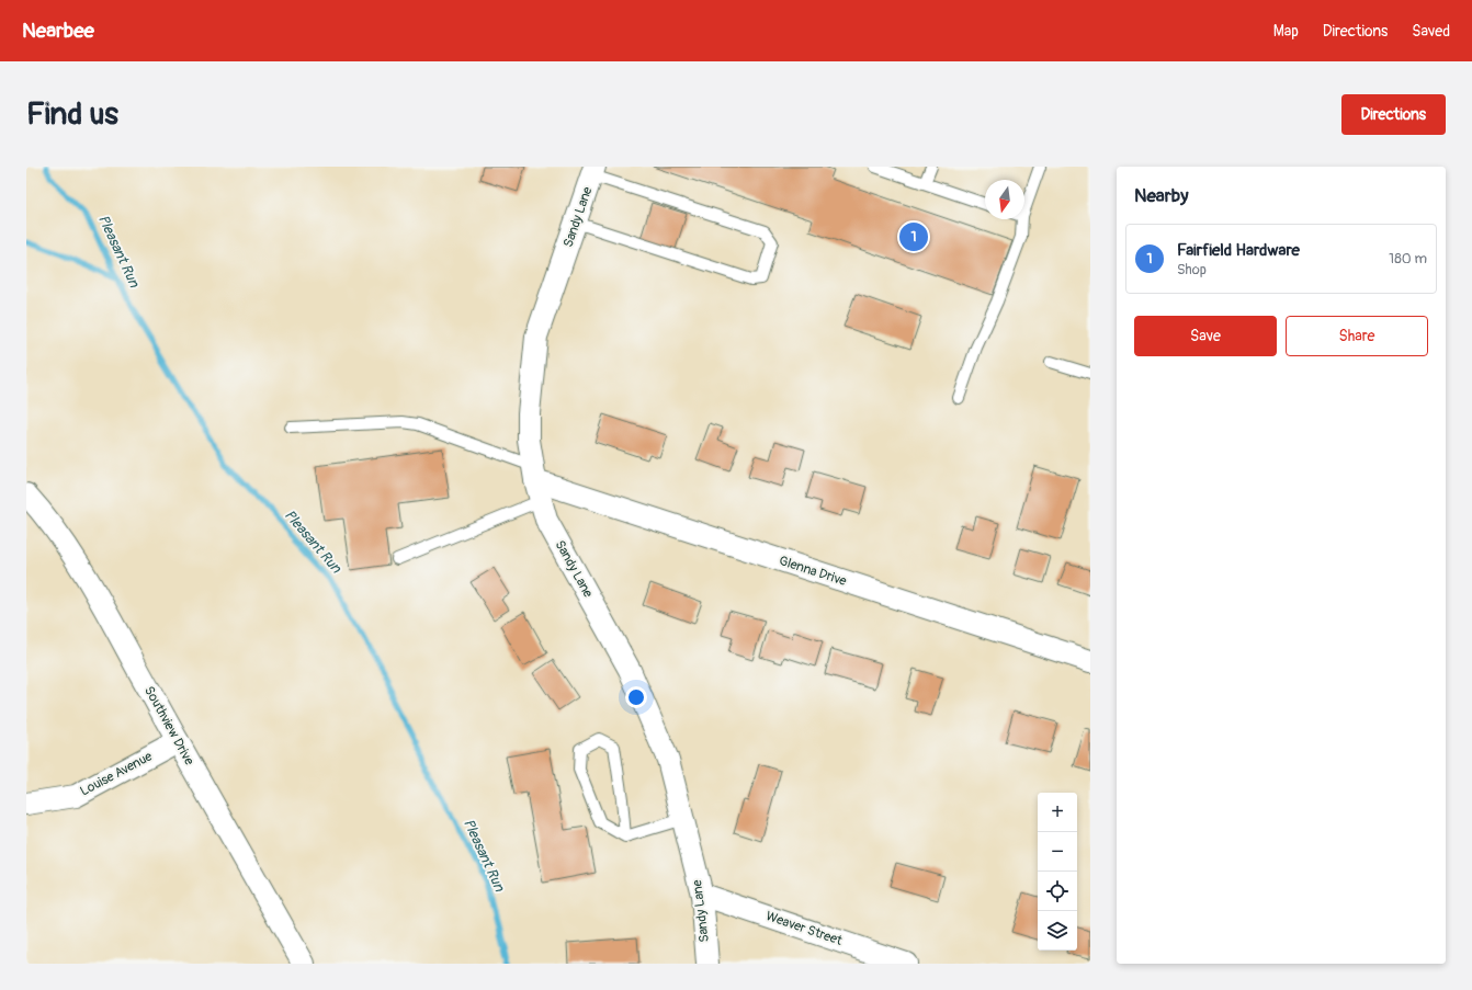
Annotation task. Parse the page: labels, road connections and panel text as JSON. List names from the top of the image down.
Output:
{
  "streets": {
    "street": [
      "Sandy Lane",
      "Glenna Drive",
      "Southview Drive",
      "Louise Avenue",
      "Weaver Street"
    ]
  },
  "crossings": [
    ["Sandy Lane", "Glenna Drive"],
    ["Sandy Lane", "Weaver Street"],
    ["Southview Drive", "Louise Avenue"]
  ],
  "water": ["Pleasant Run"],
  "north": "bottom",
  "page": {
    "header": "Nearbee",
    "nav": ["Map", "Directions", "Saved"],
    "buttons": [
      "Directions",
      ["Save", "Share"]
    ],
    "title": "Find us",
    "heading": "Nearby",
    "pins": "1",
    "list": [
      {
        "mark": "1",
        "name": "Fairfield Hardware",
        "note": "Shop",
        "value": "180 m"
      }
    ],
    "map_buttons": ["+", "−"]
  }
}
